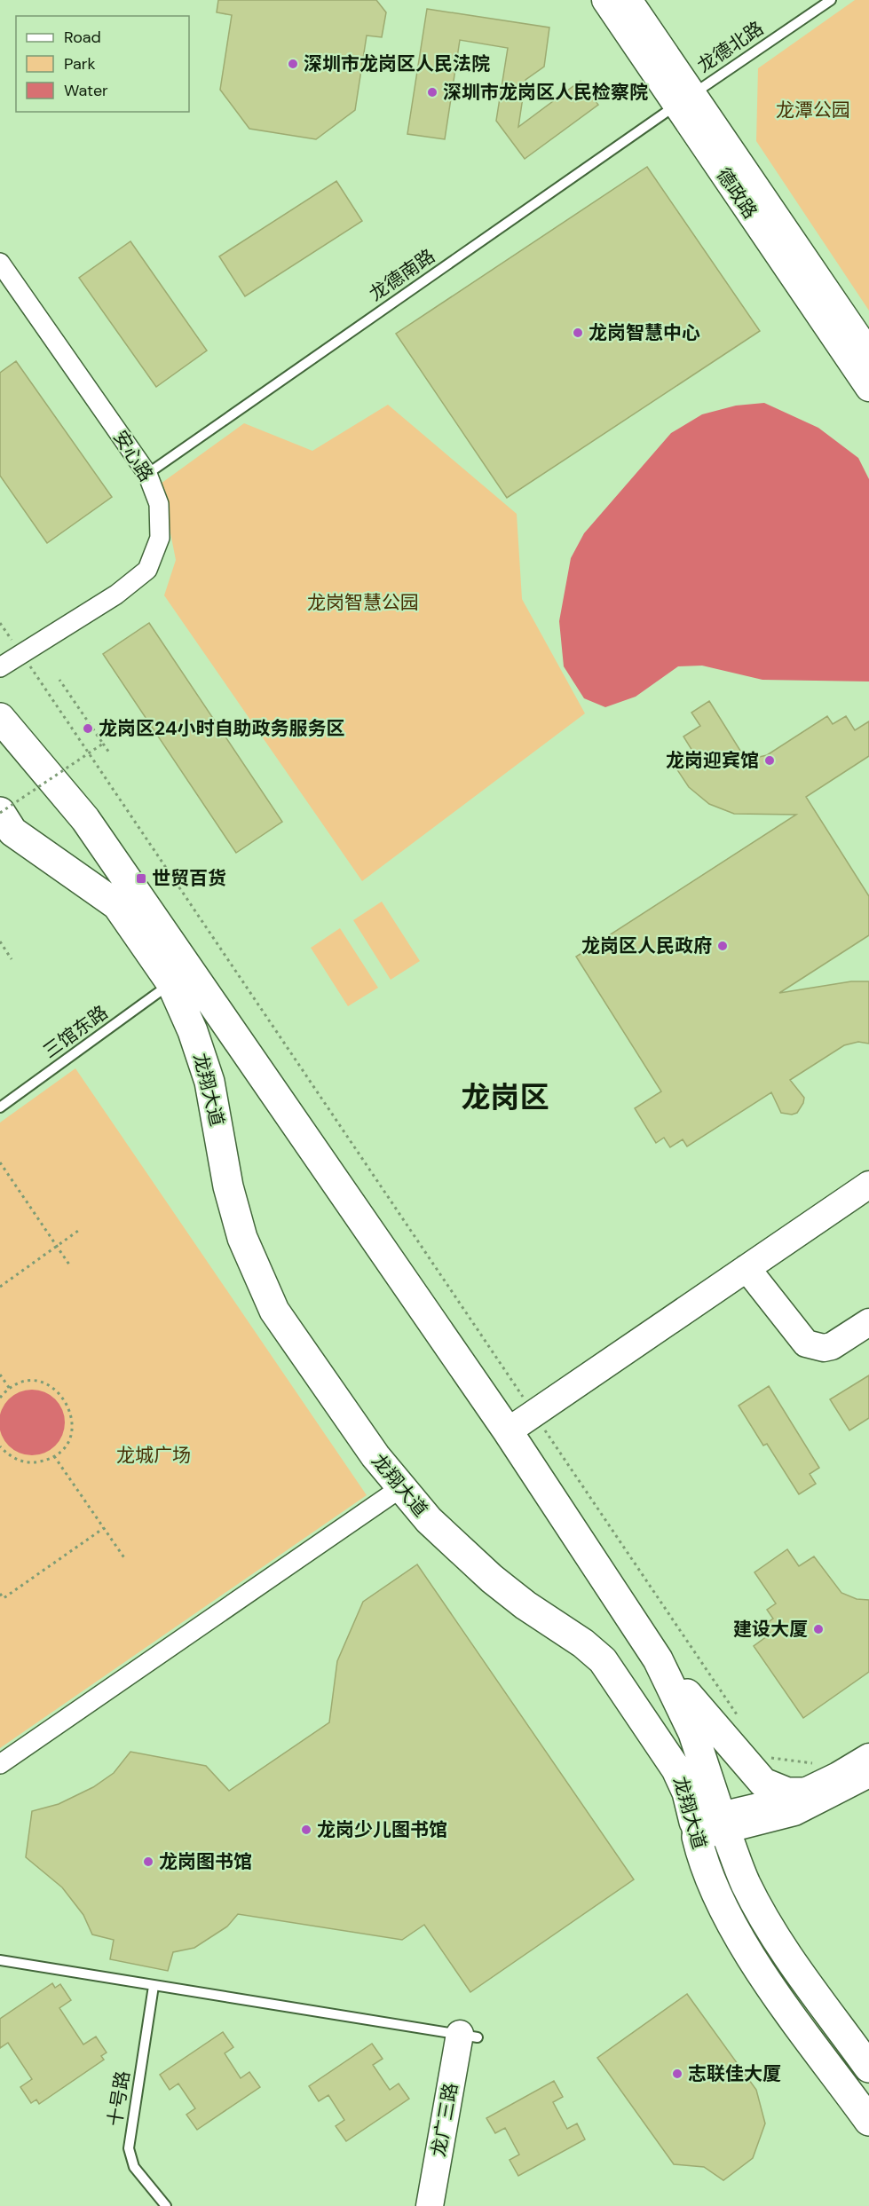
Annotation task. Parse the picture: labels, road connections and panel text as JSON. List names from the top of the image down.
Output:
{
  "streets": {
    "main road": ["德政路", "龙翔大道", "龙广三路"],
    "street": ["安心路"],
    "lane": [
      "龙德北路",
      "龙德南路",
      "三馆东路",
      "十号路"
    ]
  },
  "crossings": [
    ["龙德北路", "德政路"],
    ["龙德北路", "龙德南路"],
    ["德政路", "龙德南路"],
    ["龙德南路", "安心路"],
    ["三馆东路", "龙翔大道"]
  ],
  "districts": ["龙岗区"],
  "parks": ["龙潭公园", "龙岗智慧公园", "龙城广场"],
  "places": {
    "other": [
      "深圳市龙岗区人民法院",
      "深圳市龙岗区人民检察院",
      "龙岗智慧中心",
      "龙岗区24小时自助政务服务区",
      "龙岗迎宾馆",
      "龙岗区人民政府",
      "建设大厦",
      "龙岗少儿图书馆",
      "龙岗图书馆",
      "志联佳大厦"
    ],
    "transit": ["世贸百货"]
  },
  "legend": ["Road", "Park", "Water"]
}
